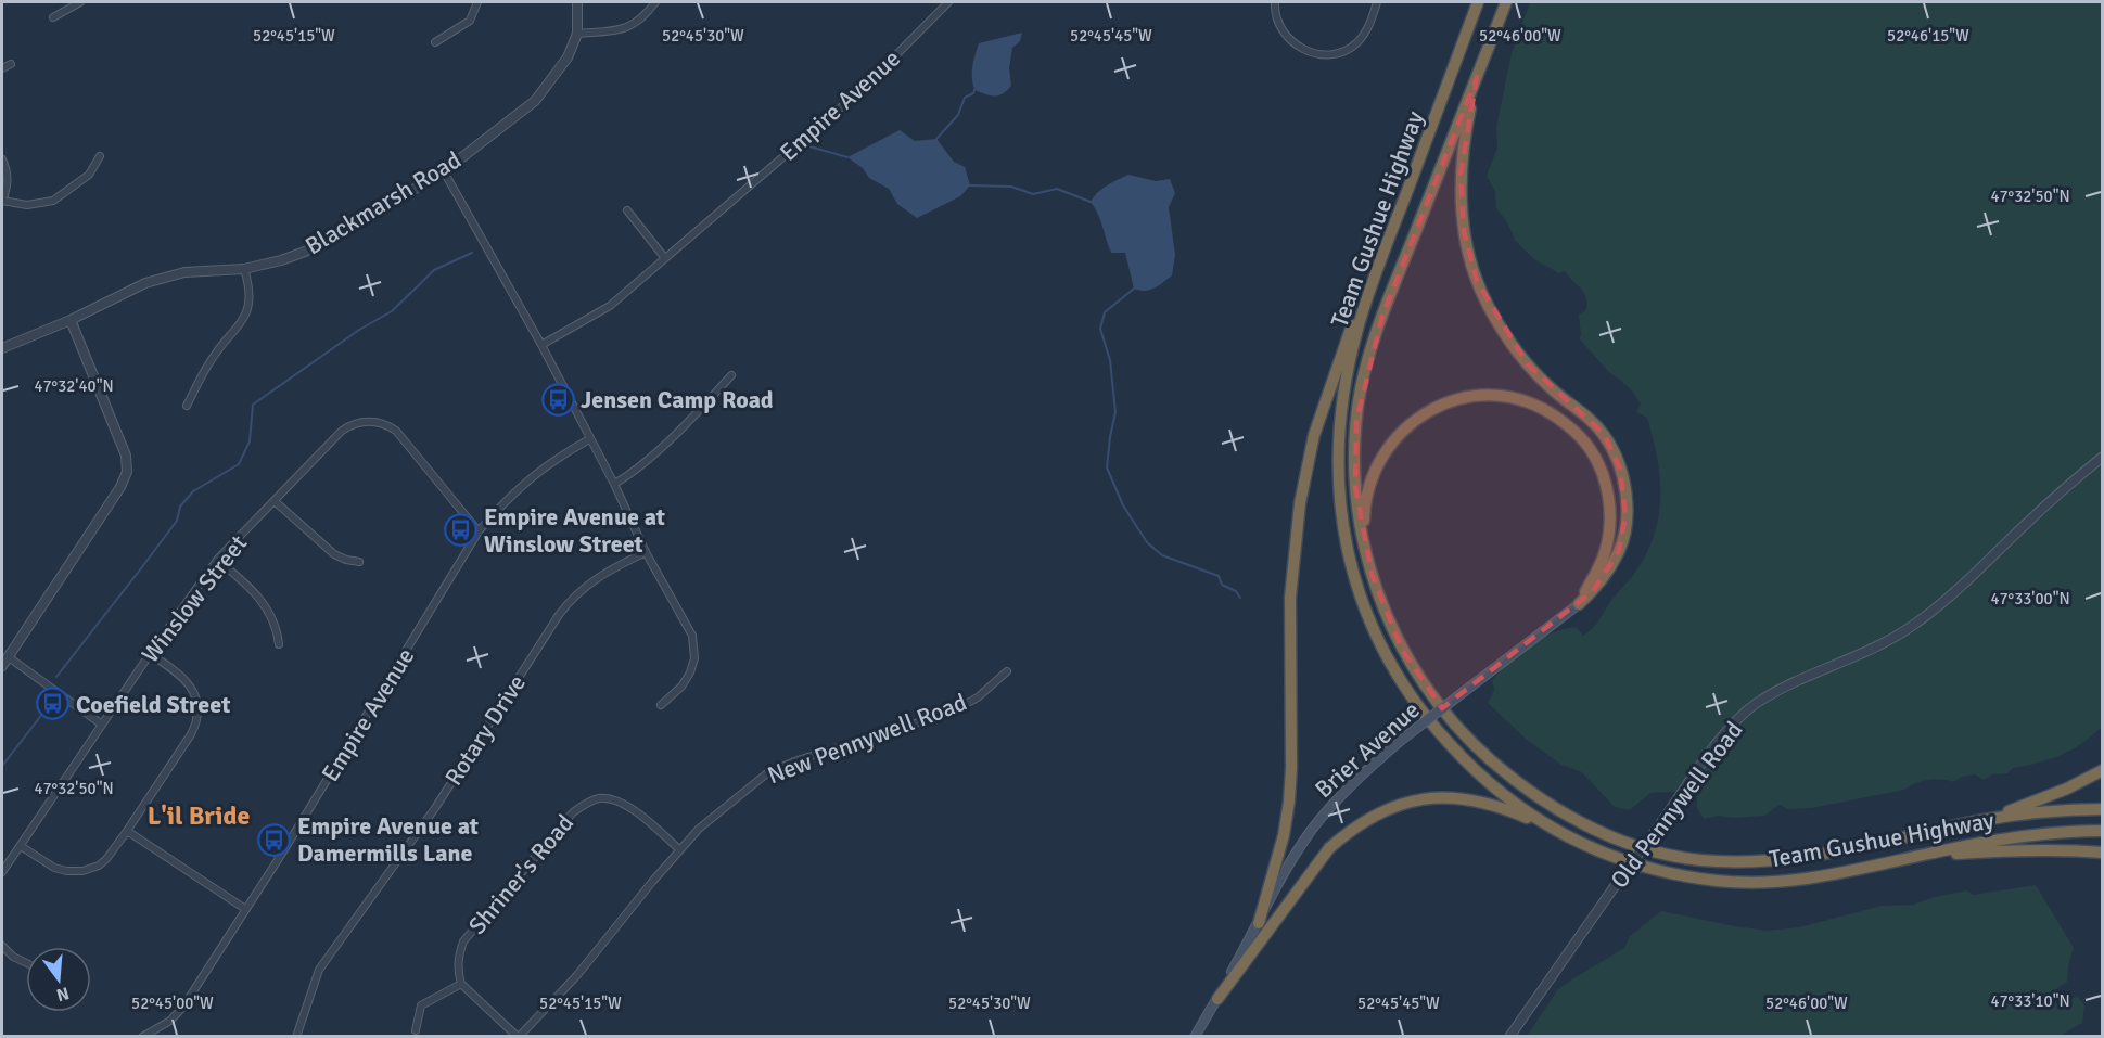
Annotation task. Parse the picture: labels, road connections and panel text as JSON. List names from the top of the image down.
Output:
{
  "streets": {
    "highway": ["Team Gushue Highway"],
    "main road": ["Brier Avenue"],
    "street": [
      "Empire Avenue",
      "Blackmarsh Road",
      "Winslow Street",
      "Rotary Drive",
      "New Pennywell Road",
      "Old Pennywell Road",
      "Shriner's Road"
    ]
  },
  "crossings": [
    ["Empire Avenue", "Winslow Street"],
    ["New Pennywell Road", "Shriner's Road"]
  ],
  "districts": ["L'il Bride"],
  "places": {
    "bus stop": [
      "Jensen Camp Road",
      "Empire Avenue at Winslow Street",
      "Coefield Street",
      "Empire Avenue at Damermills Lane"
    ]
  },
  "north": "bottom",
  "coordinates": [
    "52°45'15\"W",
    "52°45'30\"W",
    "52°45'45\"W",
    "52°46'00\"W",
    "52°46'15\"W",
    "47°32'50\"N",
    "47°32'40\"N",
    "47°33'00\"N",
    "47°33'10\"N",
    "52°45'00\"W"
  ]
}
